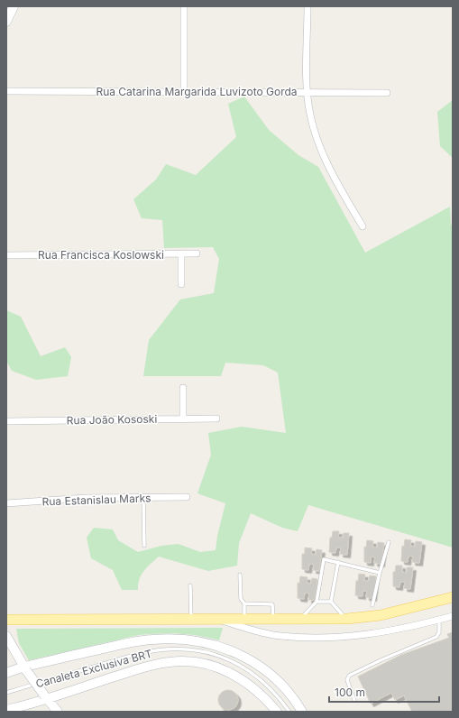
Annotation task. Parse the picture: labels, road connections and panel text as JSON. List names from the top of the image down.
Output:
{
  "streets": {
    "street": [
      "Rua Catarina Margarida Luvizoto Gorda",
      "Rua Francisca Koslowski",
      "Rua João Kososki",
      "Rua Estanislau Marks"
    ],
    "lane": ["Canaleta Exclusiva BRT"]
  },
  "scale_bar": "100 m"
}
